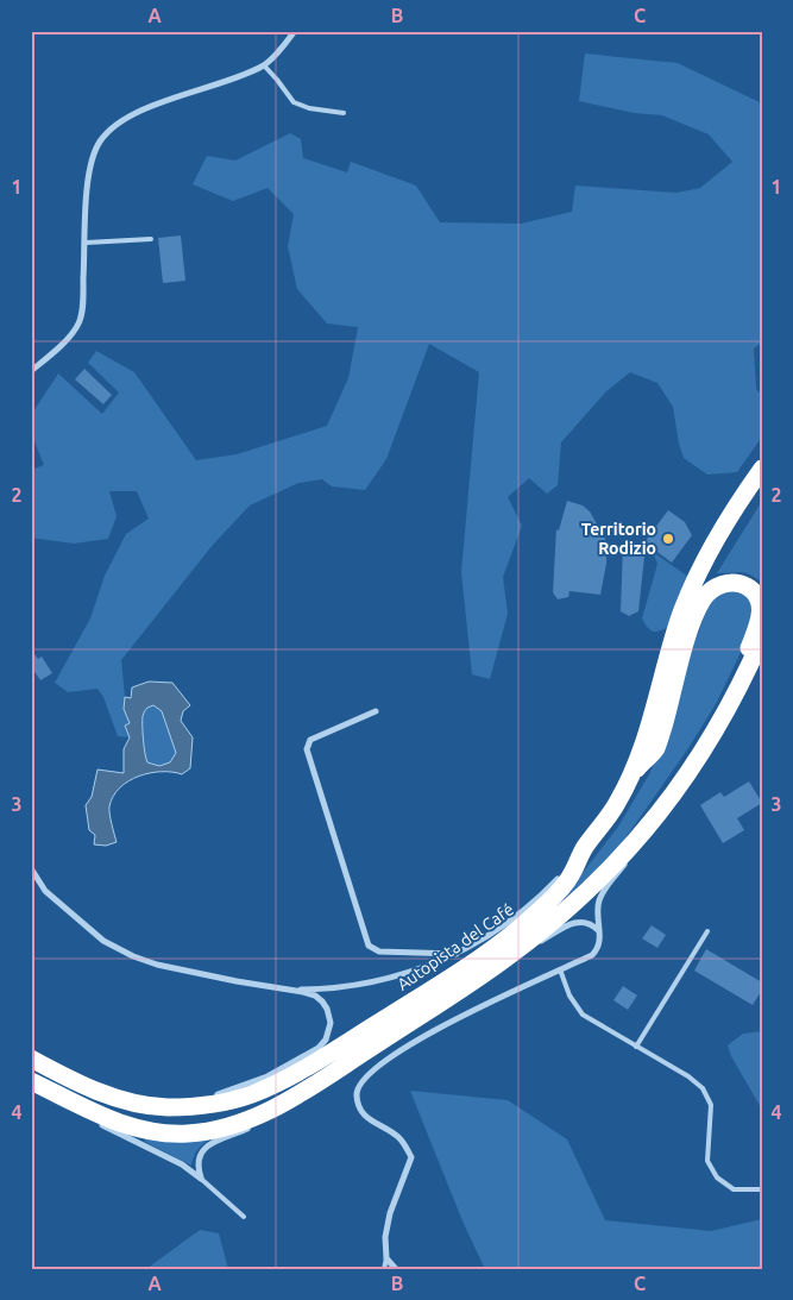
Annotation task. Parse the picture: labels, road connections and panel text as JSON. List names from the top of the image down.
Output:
{
  "streets": {
    "highway": ["Autopista del Café"]
  },
  "places": ["Territorio Rodizio"],
  "grid": {
    "columns": ["A", "B", "C"],
    "rows": [
      "1",
      "2",
      "3",
      "4"
    ]
  }
}
